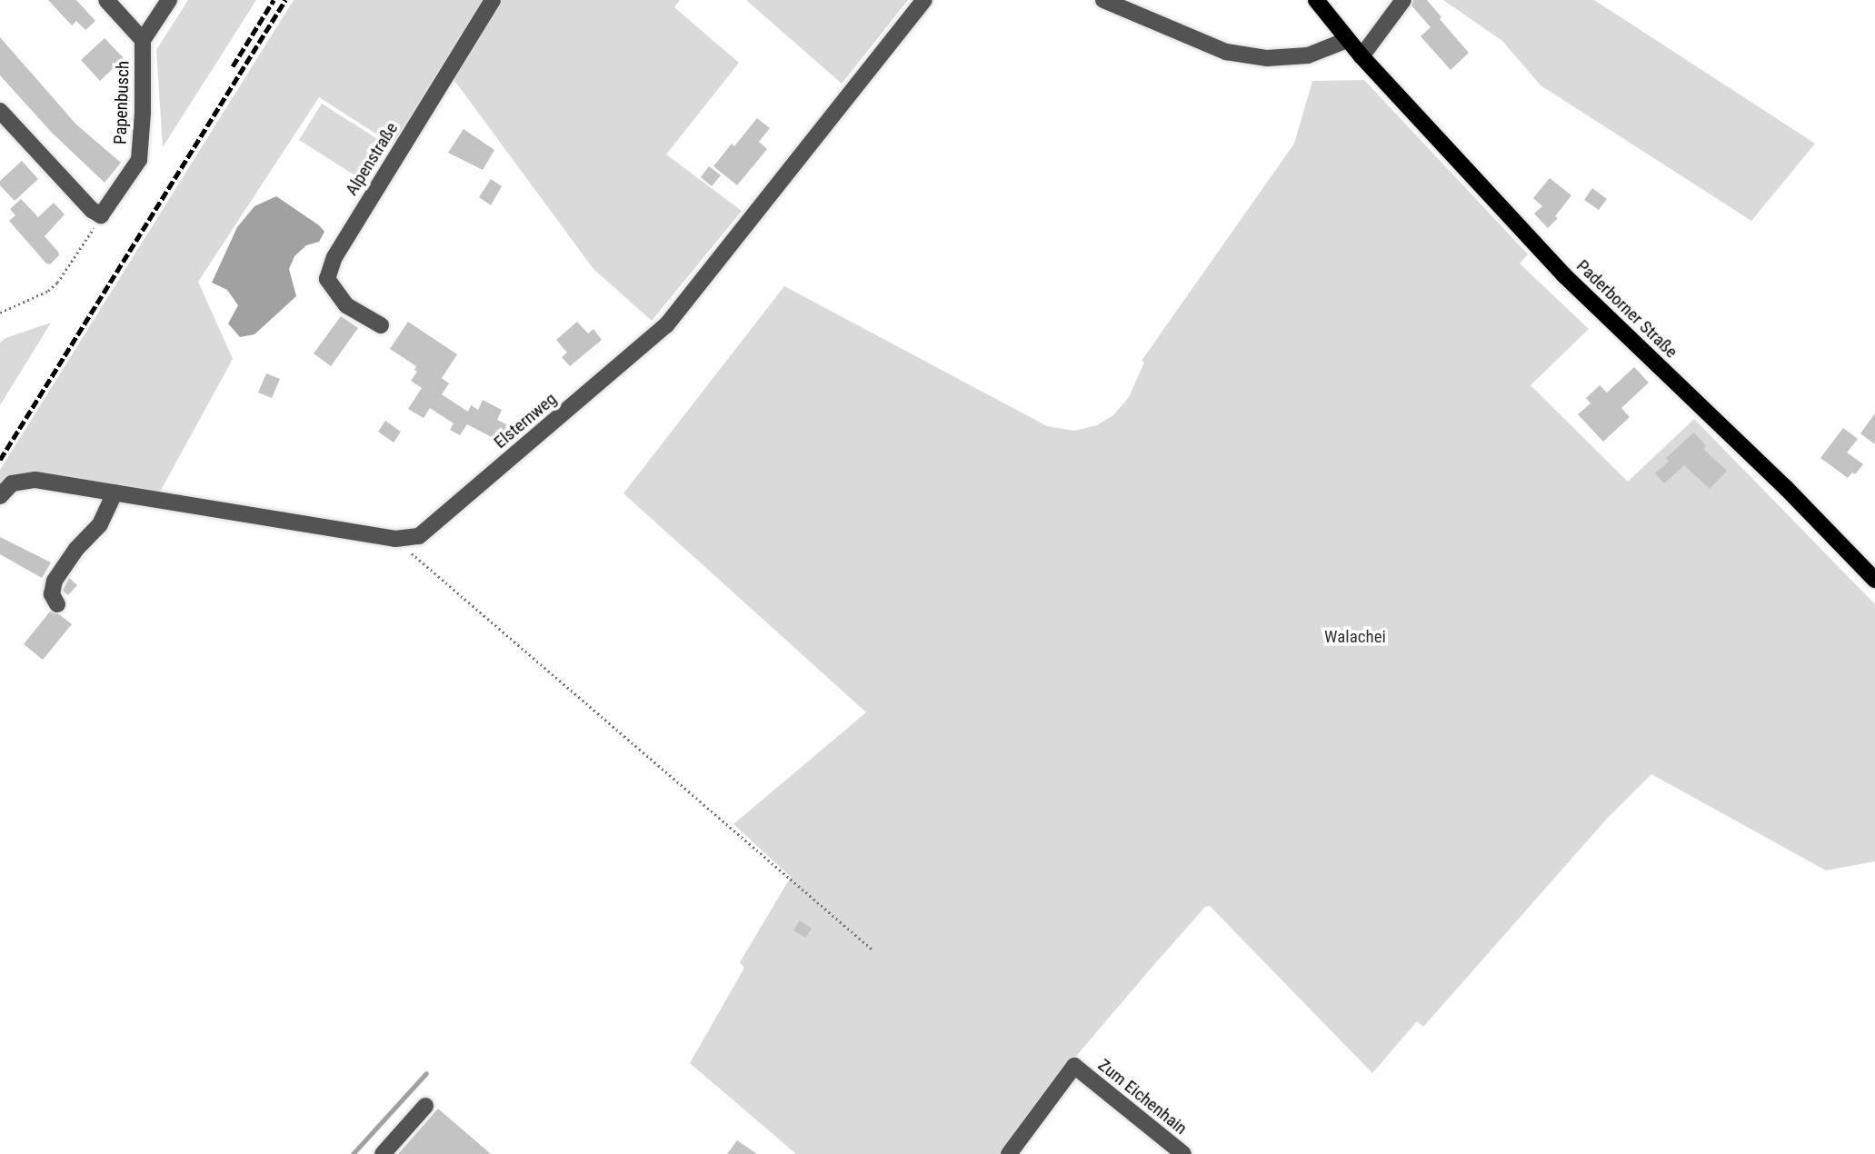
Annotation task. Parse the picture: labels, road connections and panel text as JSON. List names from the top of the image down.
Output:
{
  "streets": {
    "main road": ["Paderborner Straße"],
    "street": [
      "Papenbusch",
      "Alpenstraße",
      "Elsternweg",
      "Zum Eichenhain"
    ]
  },
  "parks": ["Walachei"]
}
